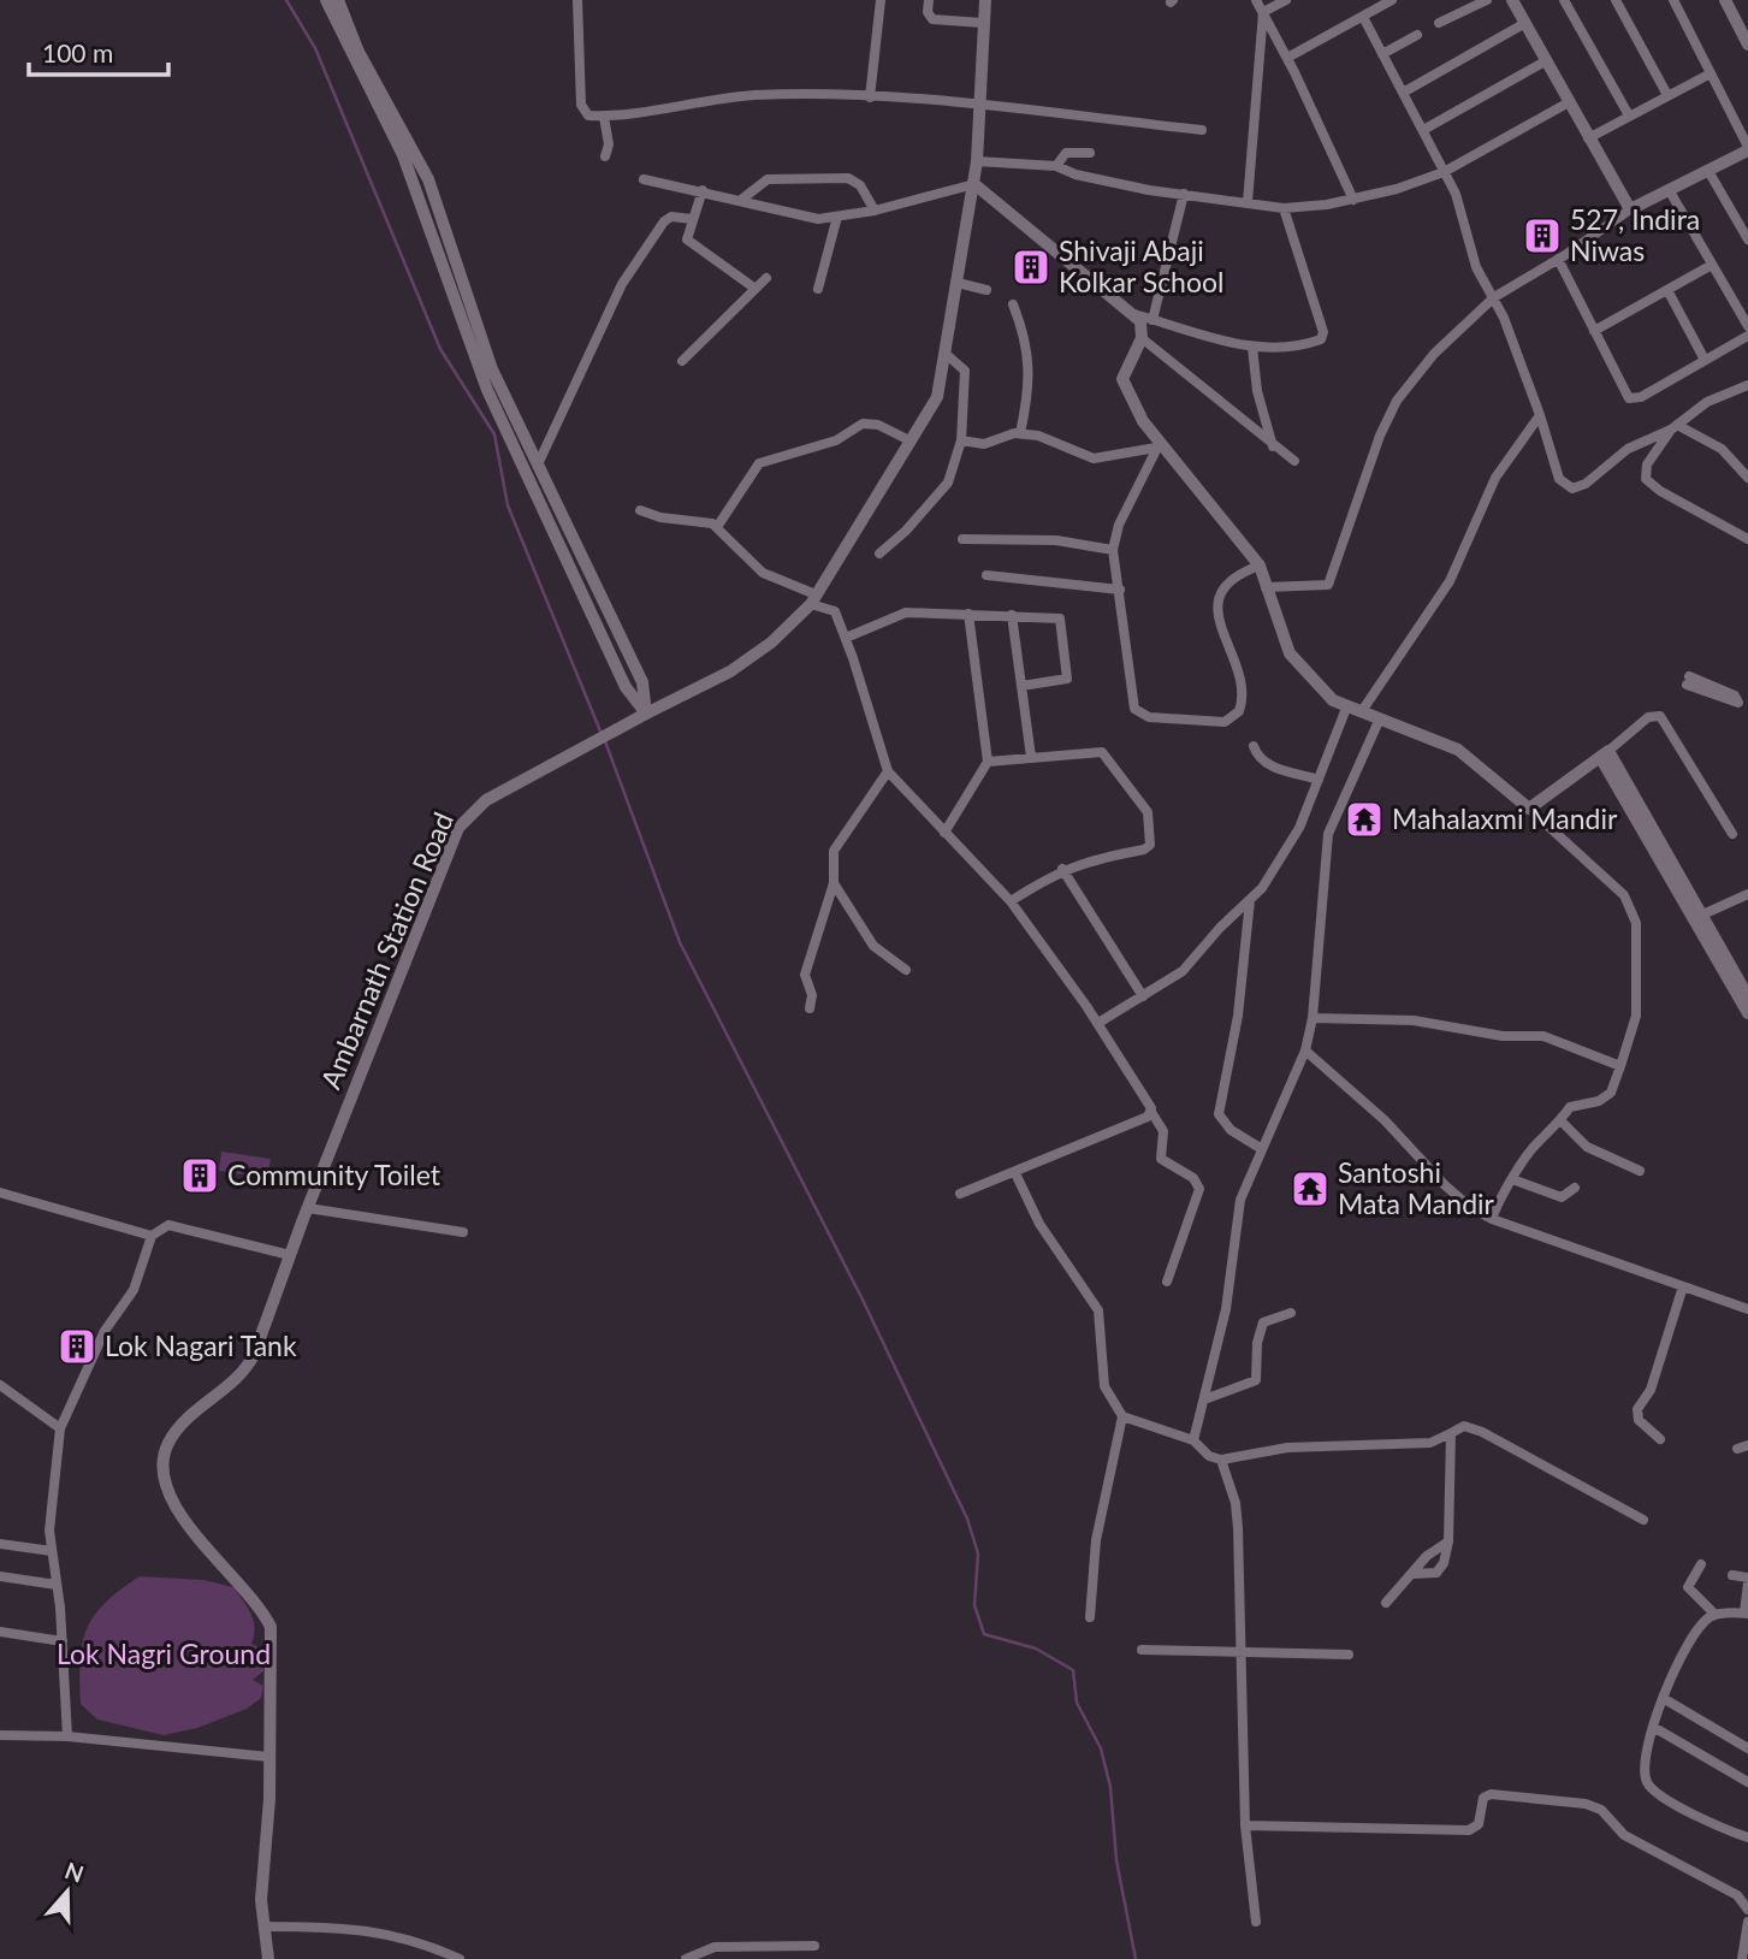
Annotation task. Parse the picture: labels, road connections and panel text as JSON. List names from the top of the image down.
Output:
{
  "streets": {
    "main road": ["Ambarnath Station Road"]
  },
  "parks": ["Lok Nagri Ground"],
  "places": {
    "building": [
      "527, Indira Niwas",
      "Shivaji Abaji Kolkar School",
      "Community Toilet",
      "Lok Nagari Tank"
    ],
    "temple": ["Mahalaxmi Mandir", "Santoshi Mata Mandir"]
  },
  "scale_bar": "100 m",
  "north": "top"
}
